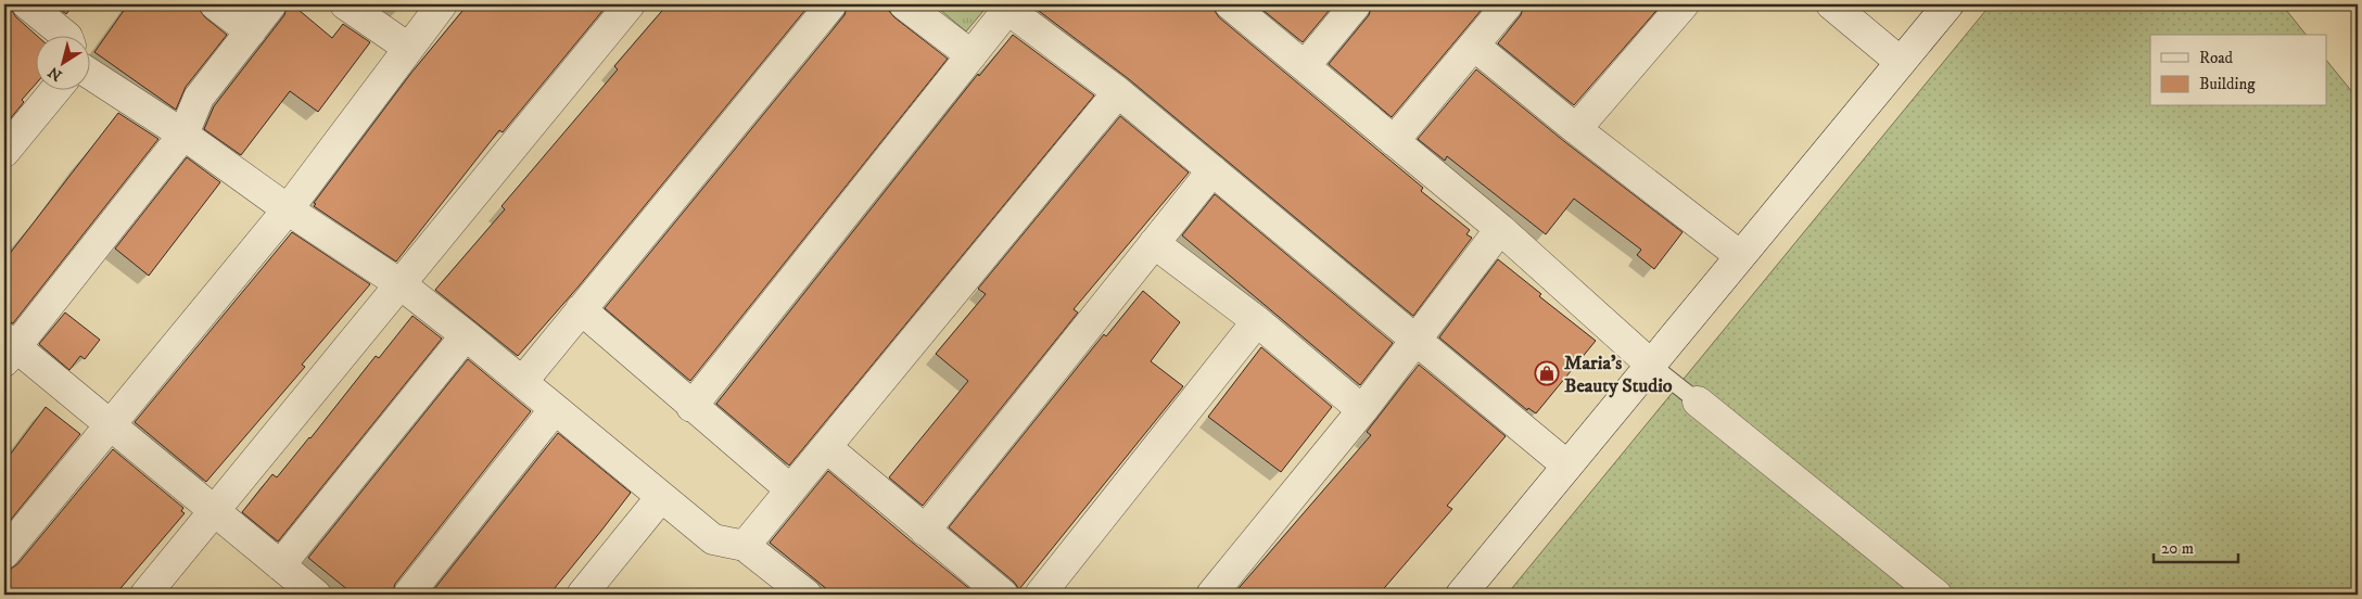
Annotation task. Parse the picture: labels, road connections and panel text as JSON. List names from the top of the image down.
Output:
{
  "places": {
    "shop": ["Maria's Beauty Studio"]
  },
  "legend": ["Road", "Building"],
  "scale_bar": "20 m",
  "north": "bottom left"
}
